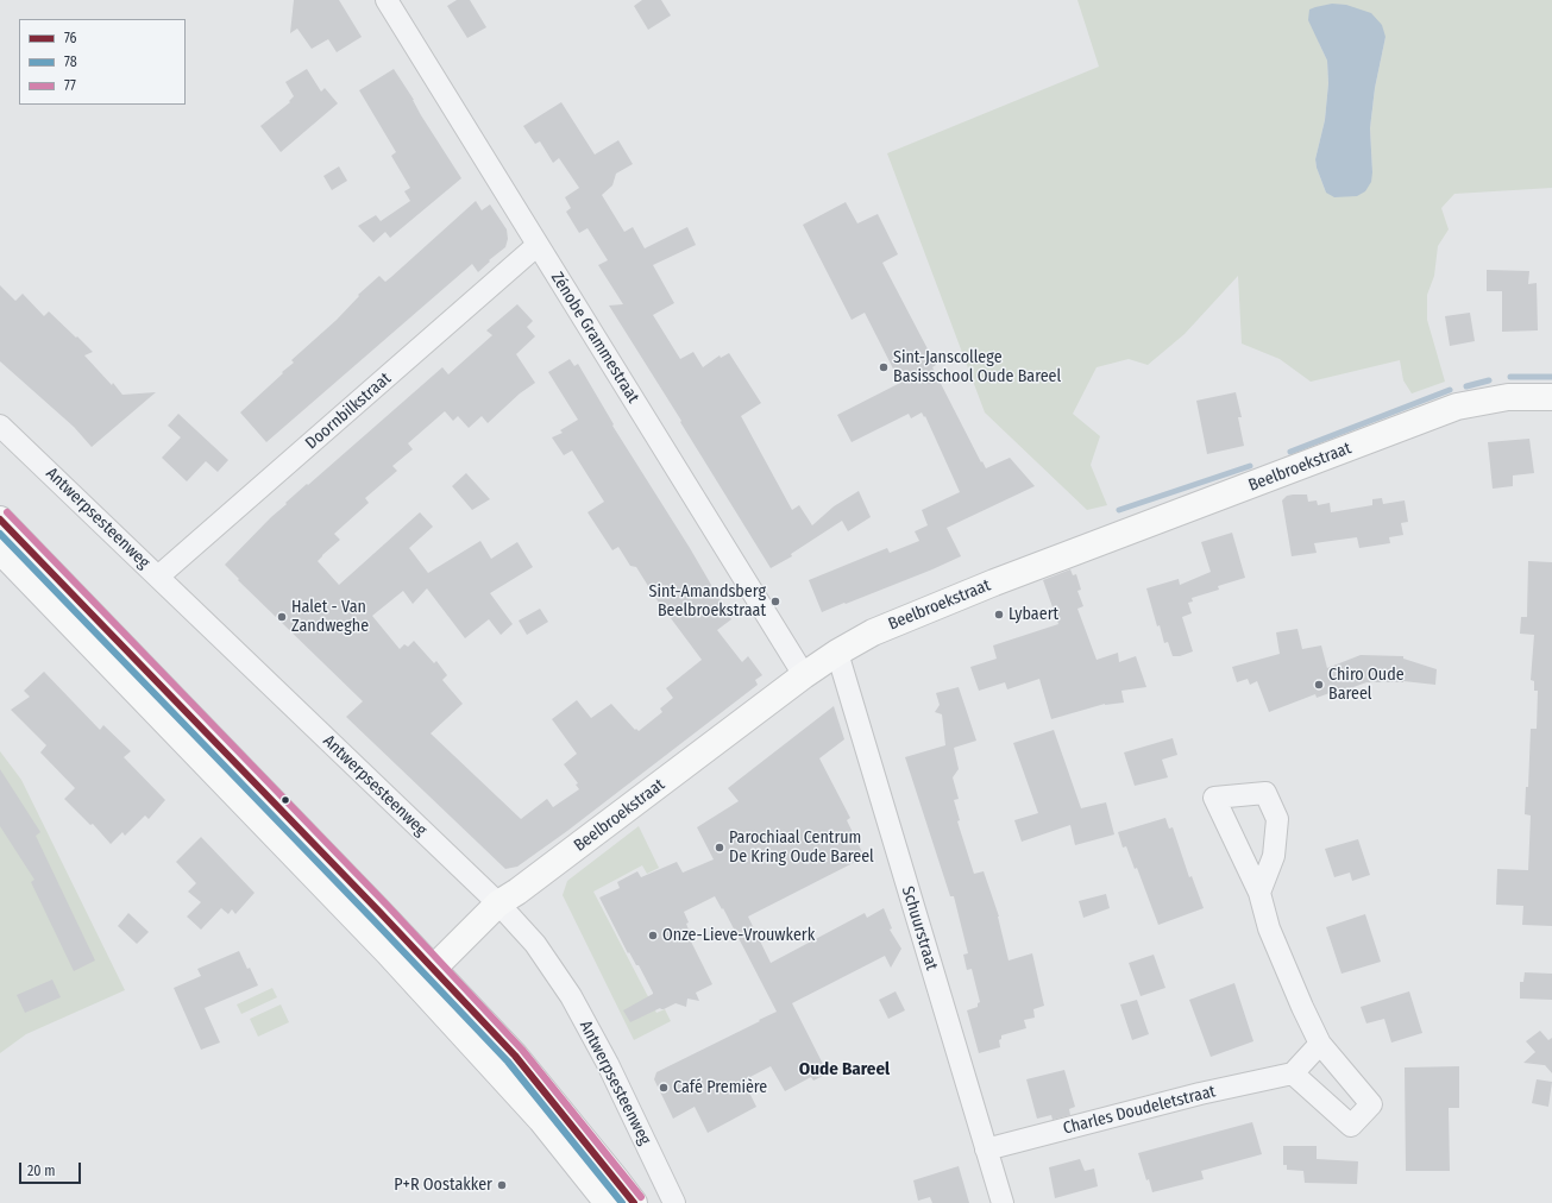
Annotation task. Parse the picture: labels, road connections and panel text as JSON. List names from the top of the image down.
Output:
{
  "streets": {
    "main road": ["Beelbroekstraat"],
    "street": [
      "Zénobe Grammestraat",
      "Doornbilkstraat",
      "Antwerpsesteenweg",
      "Schuurstraat",
      "Charles Doudeletstraat"
    ]
  },
  "crossings": [
    ["Zénobe Grammestraat", "Doornbilkstraat"],
    ["Zénobe Grammestraat", "Beelbroekstraat"],
    ["Doornbilkstraat", "Antwerpsesteenweg"],
    ["Beelbroekstraat", "Antwerpsesteenweg"],
    ["Beelbroekstraat", "Schuurstraat"],
    ["Schuurstraat", "Charles Doudeletstraat"]
  ],
  "districts": ["Oude Bareel"],
  "places": [
    "Sint-Janscollege Basisschool Oude Bareel",
    "Sint-Amandsberg Beelbroekstraat",
    "Lybaert",
    "Halet - Van Zandweghe",
    "Chiro Oude Bareel",
    "Parochiaal Centrum De Kring Oude Bareel",
    "Onze-Lieve-Vrouwkerk",
    "Café Première",
    "P+R Oostakker"
  ],
  "lines": ["transit line 77", "transit line 76", "transit line 78"],
  "legend": ["76", "78", "77"],
  "scale_bar": "20 m"
}
